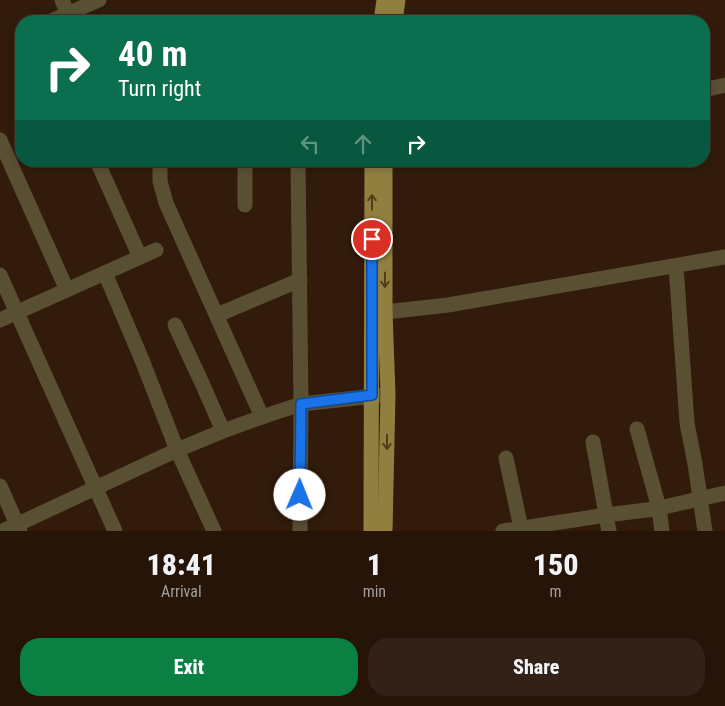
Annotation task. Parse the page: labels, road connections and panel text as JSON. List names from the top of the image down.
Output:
{
  "page": {
    "turn": ["40 m", "Turn right"],
    "eta": [
      "18:41",
      "Arrival",
      "1",
      "min",
      "150",
      "m"
    ],
    "buttons": ["Exit", "Share"]
  }
}
